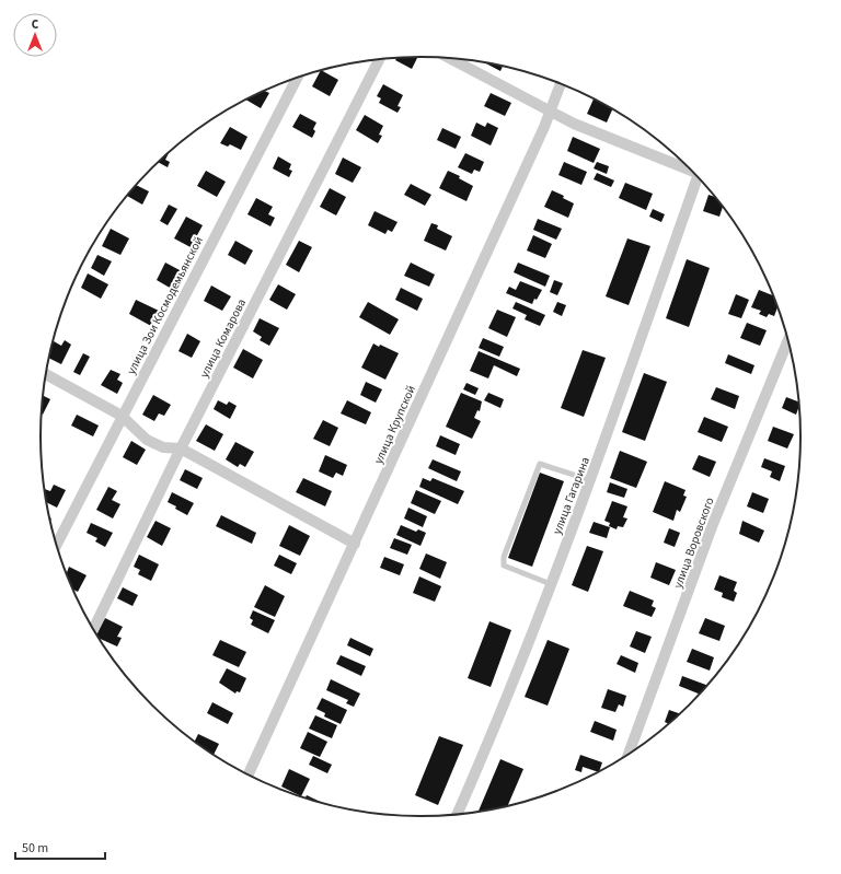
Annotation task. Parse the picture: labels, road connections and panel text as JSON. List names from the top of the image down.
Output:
{
  "streets": {
    "street": [
      "улица Зои Космодемьянской",
      "улица Комарова",
      "улица Крупской",
      "улица Гагарина",
      "улица Воровского"
    ]
  },
  "scale_bar": "50 m",
  "north": "top"
}
